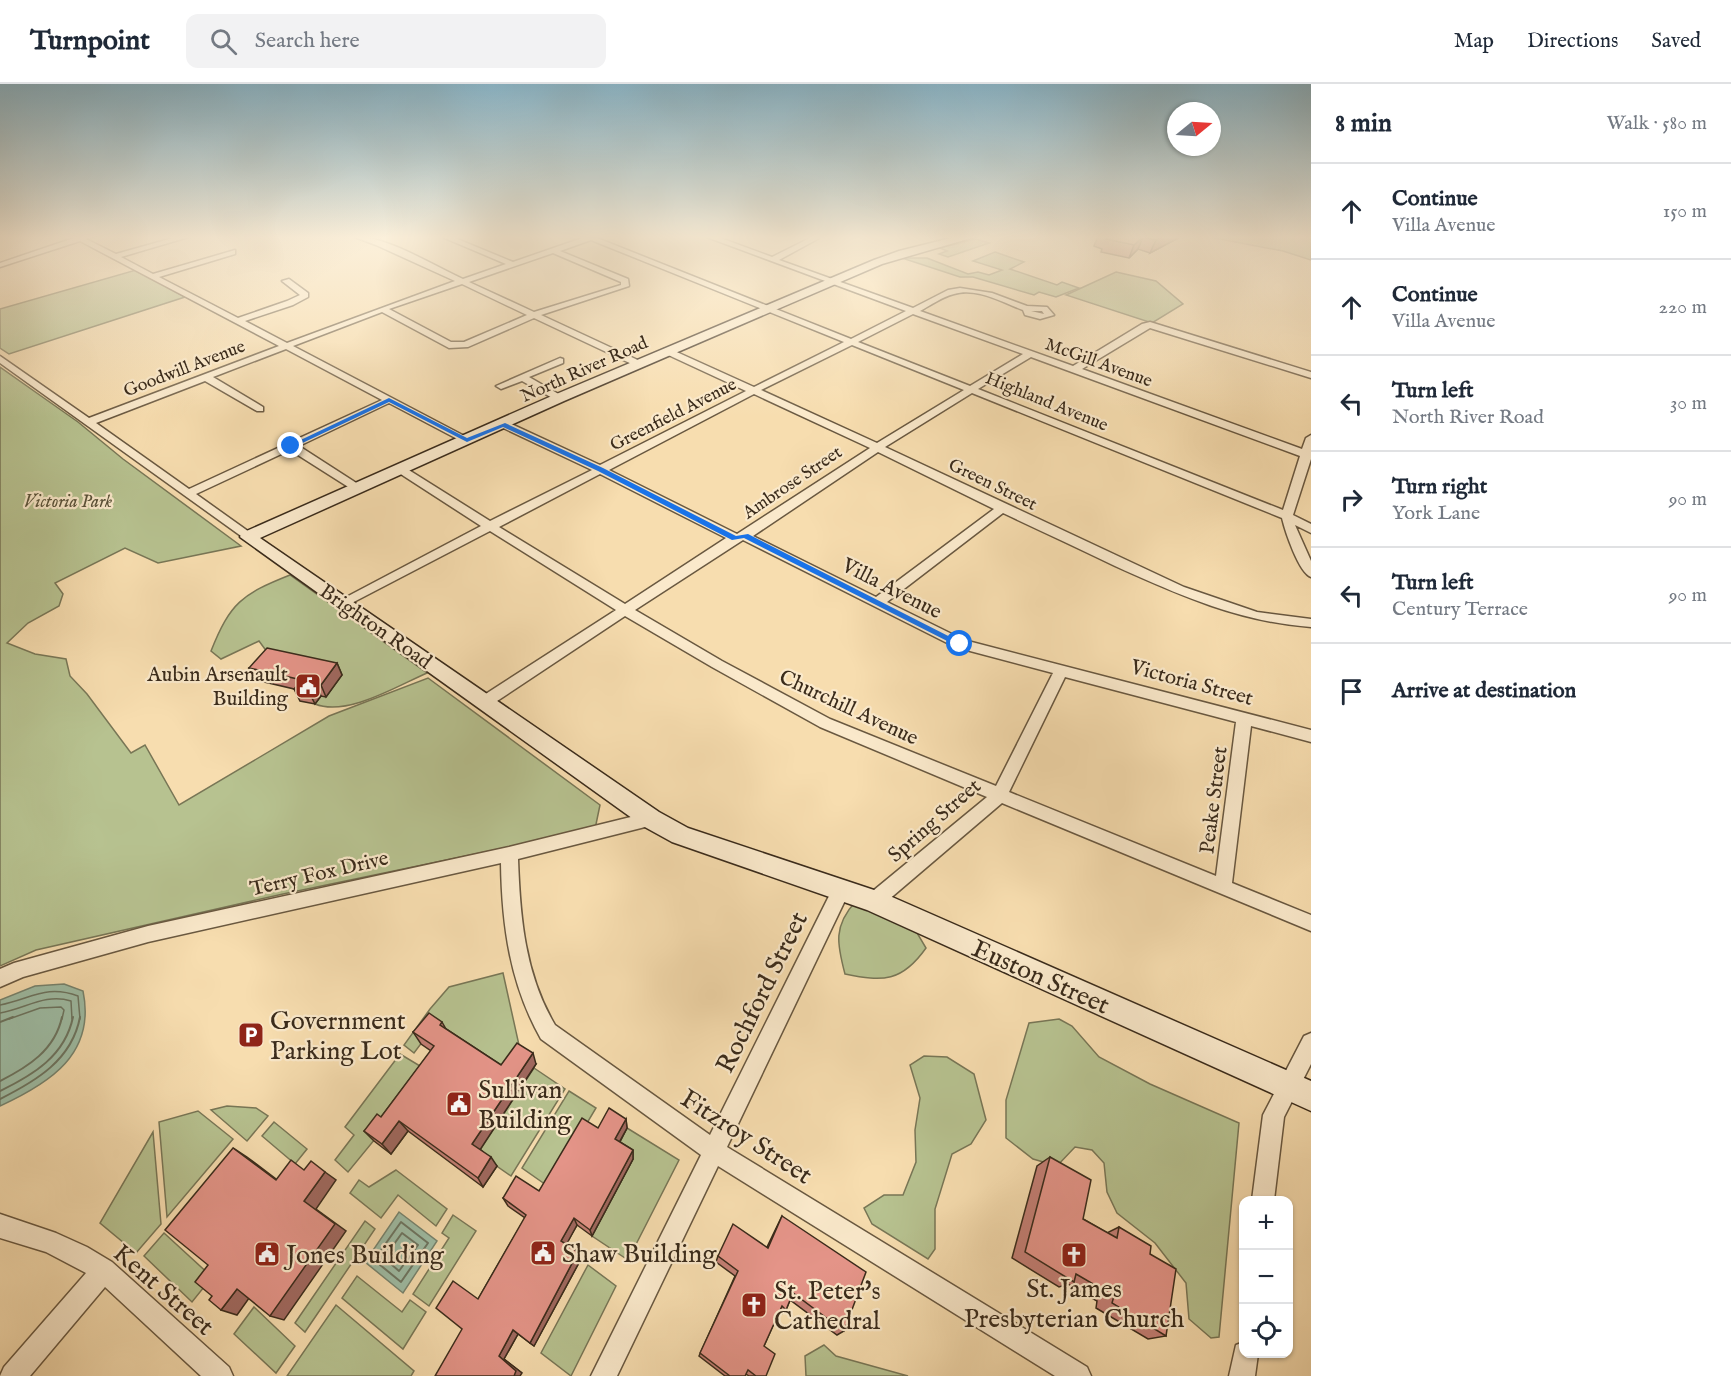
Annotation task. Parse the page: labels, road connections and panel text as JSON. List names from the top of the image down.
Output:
{
  "streets": {
    "main road": ["North River Road", "Brighton Road", "Euston Street"],
    "street": [
      "McGill Avenue",
      "Goodwill Avenue",
      "Highland Avenue",
      "Greenfield Avenue",
      "Ambrose Street",
      "Green Street",
      "Villa Avenue",
      "Victoria Street",
      "Churchill Avenue",
      "Peake Street",
      "Spring Street",
      "Terry Fox Drive",
      "Rochford Street",
      "Fitzroy Street",
      "Kent Street"
    ]
  },
  "crossings": [
    ["McGill Avenue", "Greenfield Avenue"],
    ["McGill Avenue", "Ambrose Street"],
    ["Goodwill Avenue", "Brighton Road"],
    ["North River Road", "Highland Avenue"],
    ["North River Road", "Green Street"],
    ["North River Road", "Villa Avenue"],
    ["North River Road", "Brighton Road"],
    ["North River Road", "Churchill Avenue"],
    ["Highland Avenue", "Greenfield Avenue"],
    ["Highland Avenue", "Ambrose Street"],
    ["Greenfield Avenue", "Green Street"],
    ["Greenfield Avenue", "Villa Avenue"],
    ["Greenfield Avenue", "Brighton Road"],
    ["Greenfield Avenue", "Churchill Avenue"],
    ["Ambrose Street", "Green Street"],
    ["Ambrose Street", "Villa Avenue"],
    ["Ambrose Street", "Brighton Road"],
    ["Ambrose Street", "Churchill Avenue"],
    ["Villa Avenue", "Victoria Street"],
    ["Villa Avenue", "Spring Street"],
    ["Brighton Road", "Terry Fox Drive"],
    ["Brighton Road", "Euston Street"],
    ["Victoria Street", "Peake Street"],
    ["Victoria Street", "Spring Street"],
    ["Churchill Avenue", "Peake Street"],
    ["Churchill Avenue", "Spring Street"],
    ["Spring Street", "Euston Street"],
    ["Terry Fox Drive", "Fitzroy Street"],
    ["Euston Street", "Rochford Street"],
    ["Rochford Street", "Fitzroy Street"]
  ],
  "parks": ["Victoria Park"],
  "places": {
    "public building": [
      "Aubin Arsenault Building",
      "Sullivan Building",
      "Shaw Building",
      "Jones Building"
    ],
    "parking": ["Government Parking Lot"],
    "church": ["St. James Presbyterian Church", "St. Peter's Cathedral"]
  },
  "north": "right",
  "page": {
    "header": "Turnpoint",
    "search": "Search here",
    "nav": ["Map", "Directions", "Saved"],
    "heading": ["8 min", "Walk · 580 m"],
    "list": [
      ["Continue", "Villa Avenue", "150 m"],
      ["Continue", "Villa Avenue", "220 m"],
      ["Turn left", "North River Road", "30 m"],
      ["Turn right", "York Lane", "90 m"],
      ["Turn left", "Century Terrace", "90 m"],
      "Arrive at destination"
    ],
    "map_buttons": ["+", "−"]
  }
}
